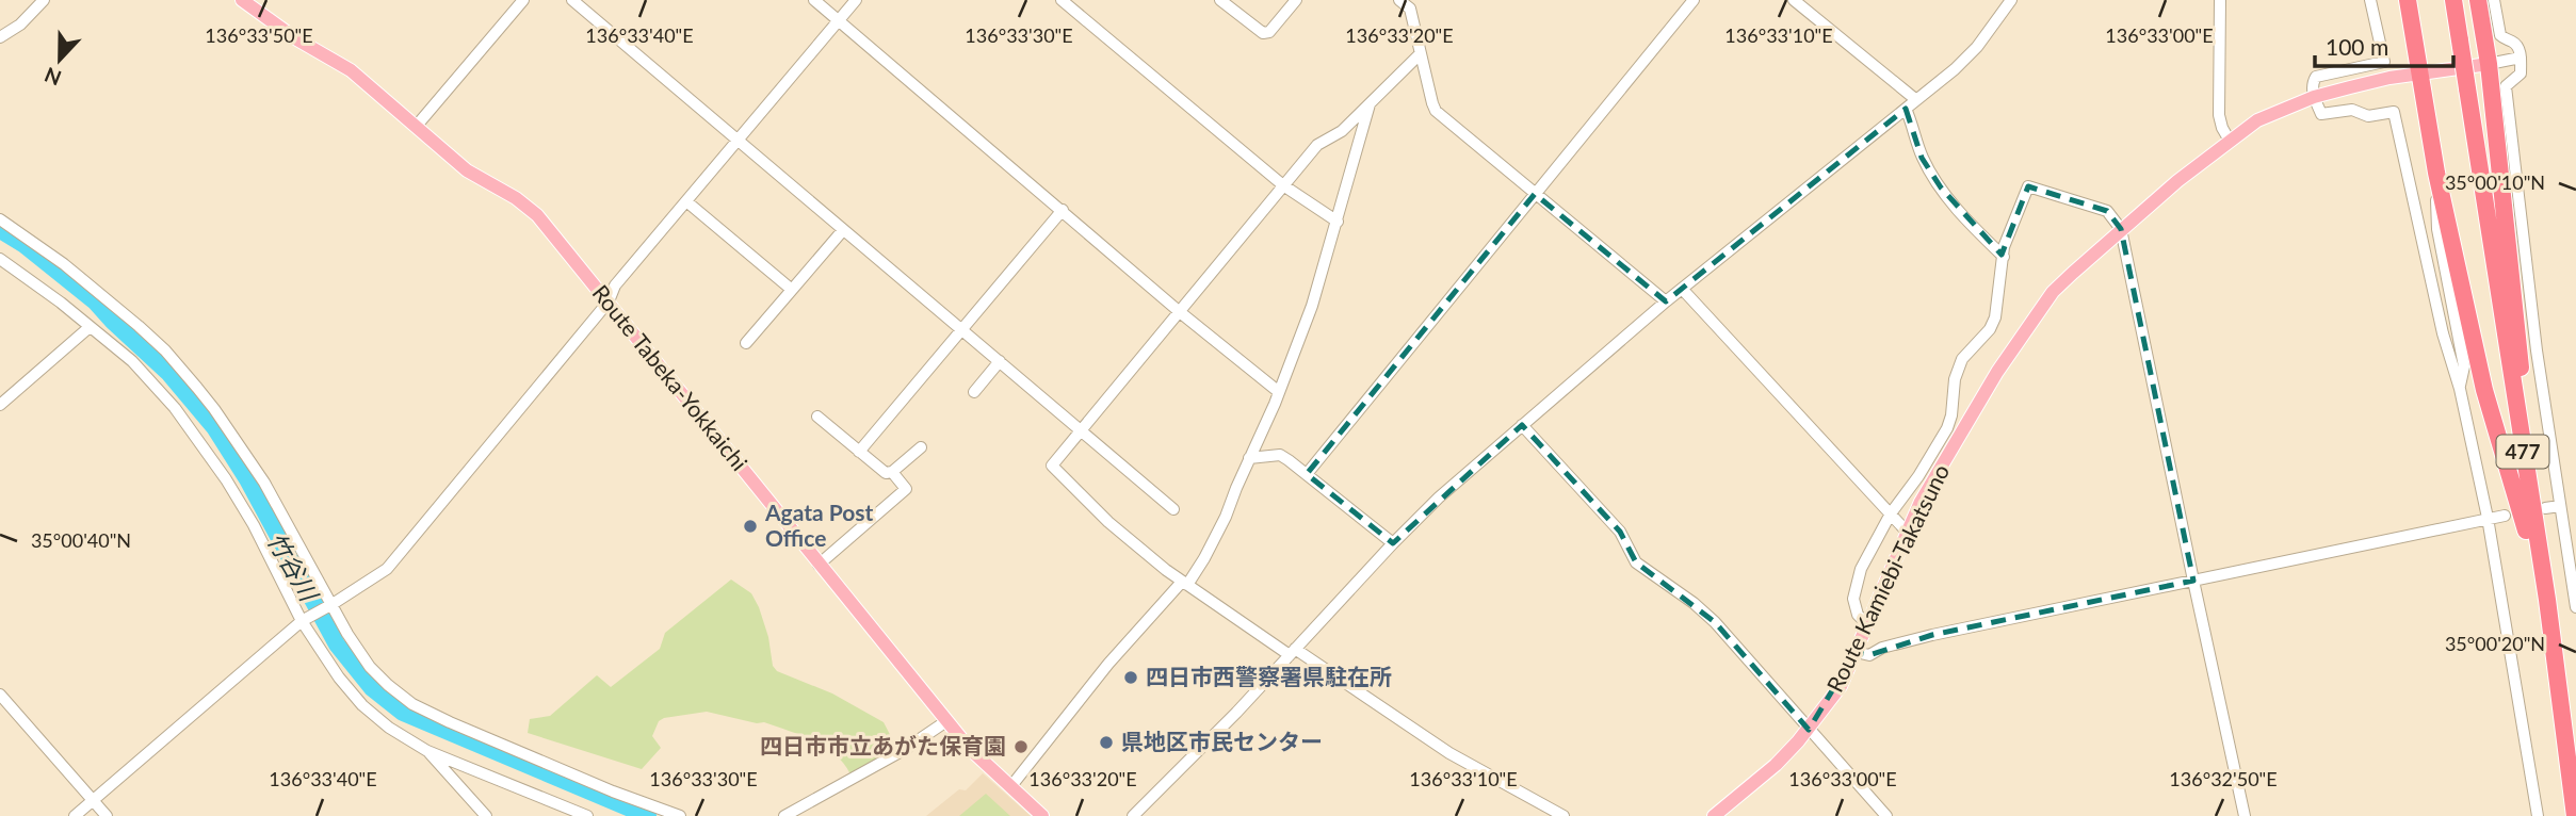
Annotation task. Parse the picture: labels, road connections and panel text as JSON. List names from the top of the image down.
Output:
{
  "streets": {
    "highway": ["477"],
    "main road": ["Route Tabeka-Yokkaichi", "Route Kamiebi-Takatsuno"]
  },
  "crossings": [
    ["477", "Route Kamiebi-Takatsuno"]
  ],
  "water": ["竹谷川"],
  "places": [
    "Agata Post Office",
    "四日市西警察署県駐在所",
    "県地区市民センター",
    "四日市市立あがた保育園"
  ],
  "scale_bar": "100 m",
  "north": "bottom",
  "coordinates": [
    "136°33'50\"E",
    "136°33'40\"E",
    "136°33'30\"E",
    "136°33'20\"E",
    "136°33'10\"E",
    "136°33'00\"E",
    "35°00'10\"N",
    "35°00'40\"N",
    "35°00'20\"N",
    "136°32'50\"E"
  ]
}
